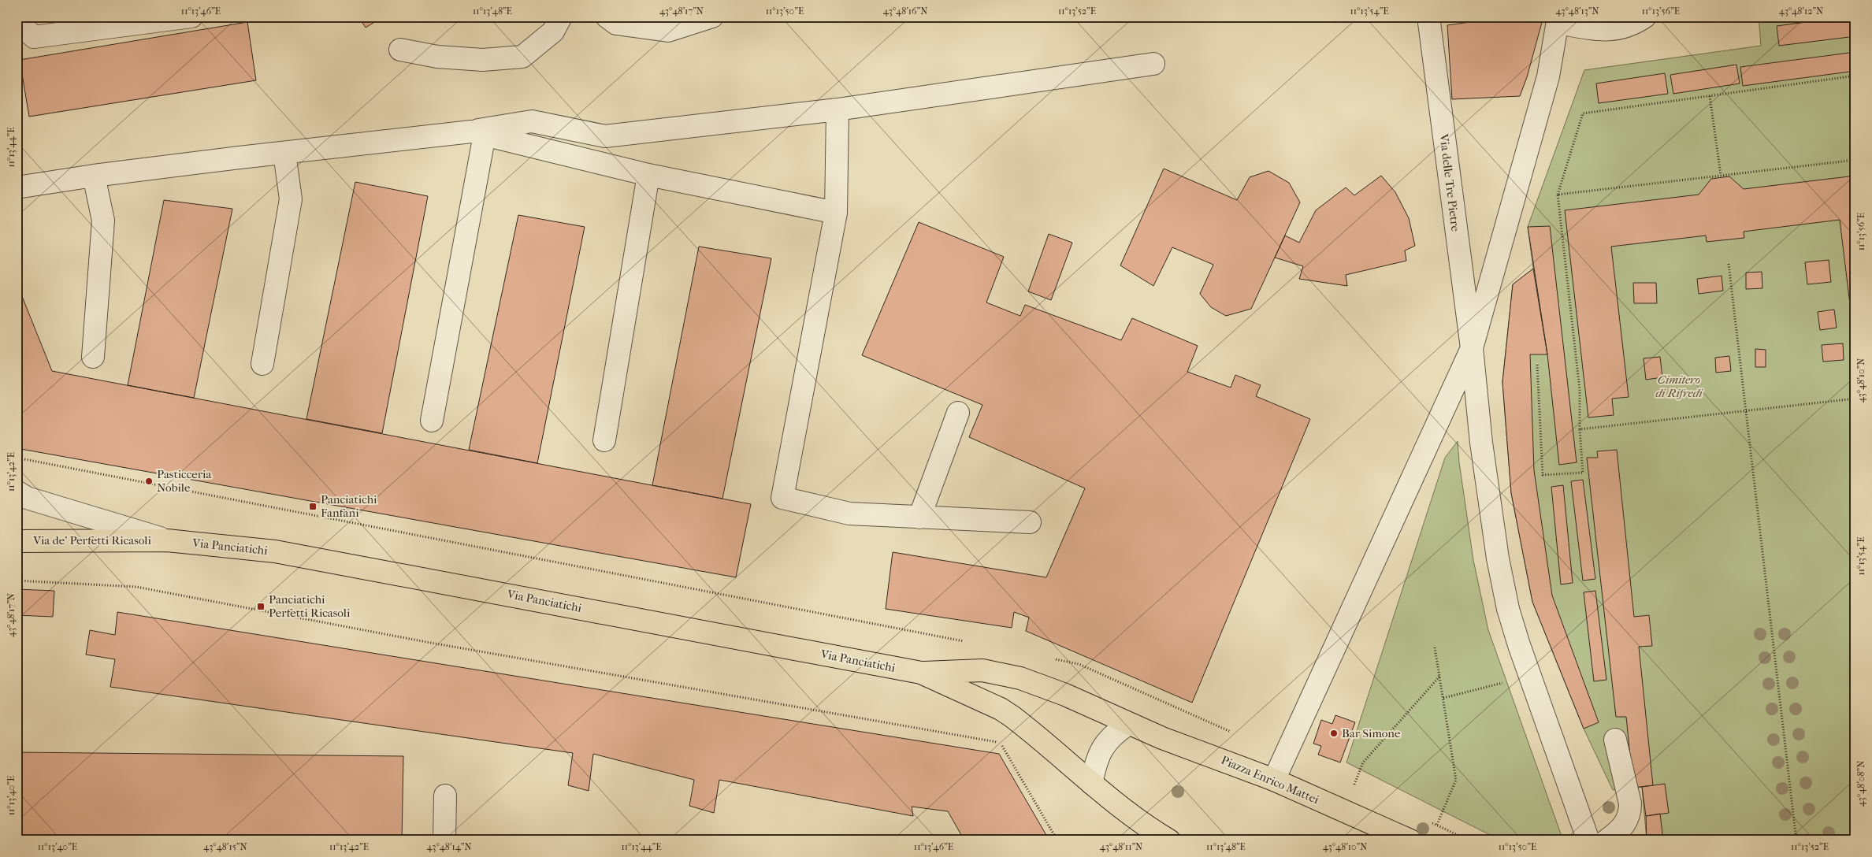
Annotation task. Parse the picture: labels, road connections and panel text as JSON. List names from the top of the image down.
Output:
{
  "streets": {
    "main road": ["Via de' Perfetti Ricasoli", "Via Panciatichi", "Piazza Enrico Mattei"],
    "street": ["Via delle Tre Pietre"]
  },
  "crossings": [
    ["Via de' Perfetti Ricasoli", "Via Panciatichi"],
    ["Via Panciatichi", "Piazza Enrico Mattei"]
  ],
  "parks": ["Cimitero di Rifredi"],
  "places": {
    "other": ["Pasticceria Nobile", "Bar Simone"],
    "transit": ["Panciatichi Fanfani", "Panciatichi Perfetti Ricasoli"]
  },
  "coordinates": [
    "11°13'46\"E",
    "11°13'48\"E",
    "43°48'17\"N",
    "11°13'50\"E",
    "43°48'16\"N",
    "11°13'52\"E",
    "11°13'54\"E",
    "43°48'13\"N",
    "11°13'56\"E",
    "43°48'12\"N",
    "11°13'44\"E",
    "43°48'10\"N",
    "11°13'42\"E",
    "43°48'08\"N",
    "11°13'40\"E",
    "43°48'15\"N",
    "43°48'14\"N",
    "43°48'11\"N"
  ]
}
